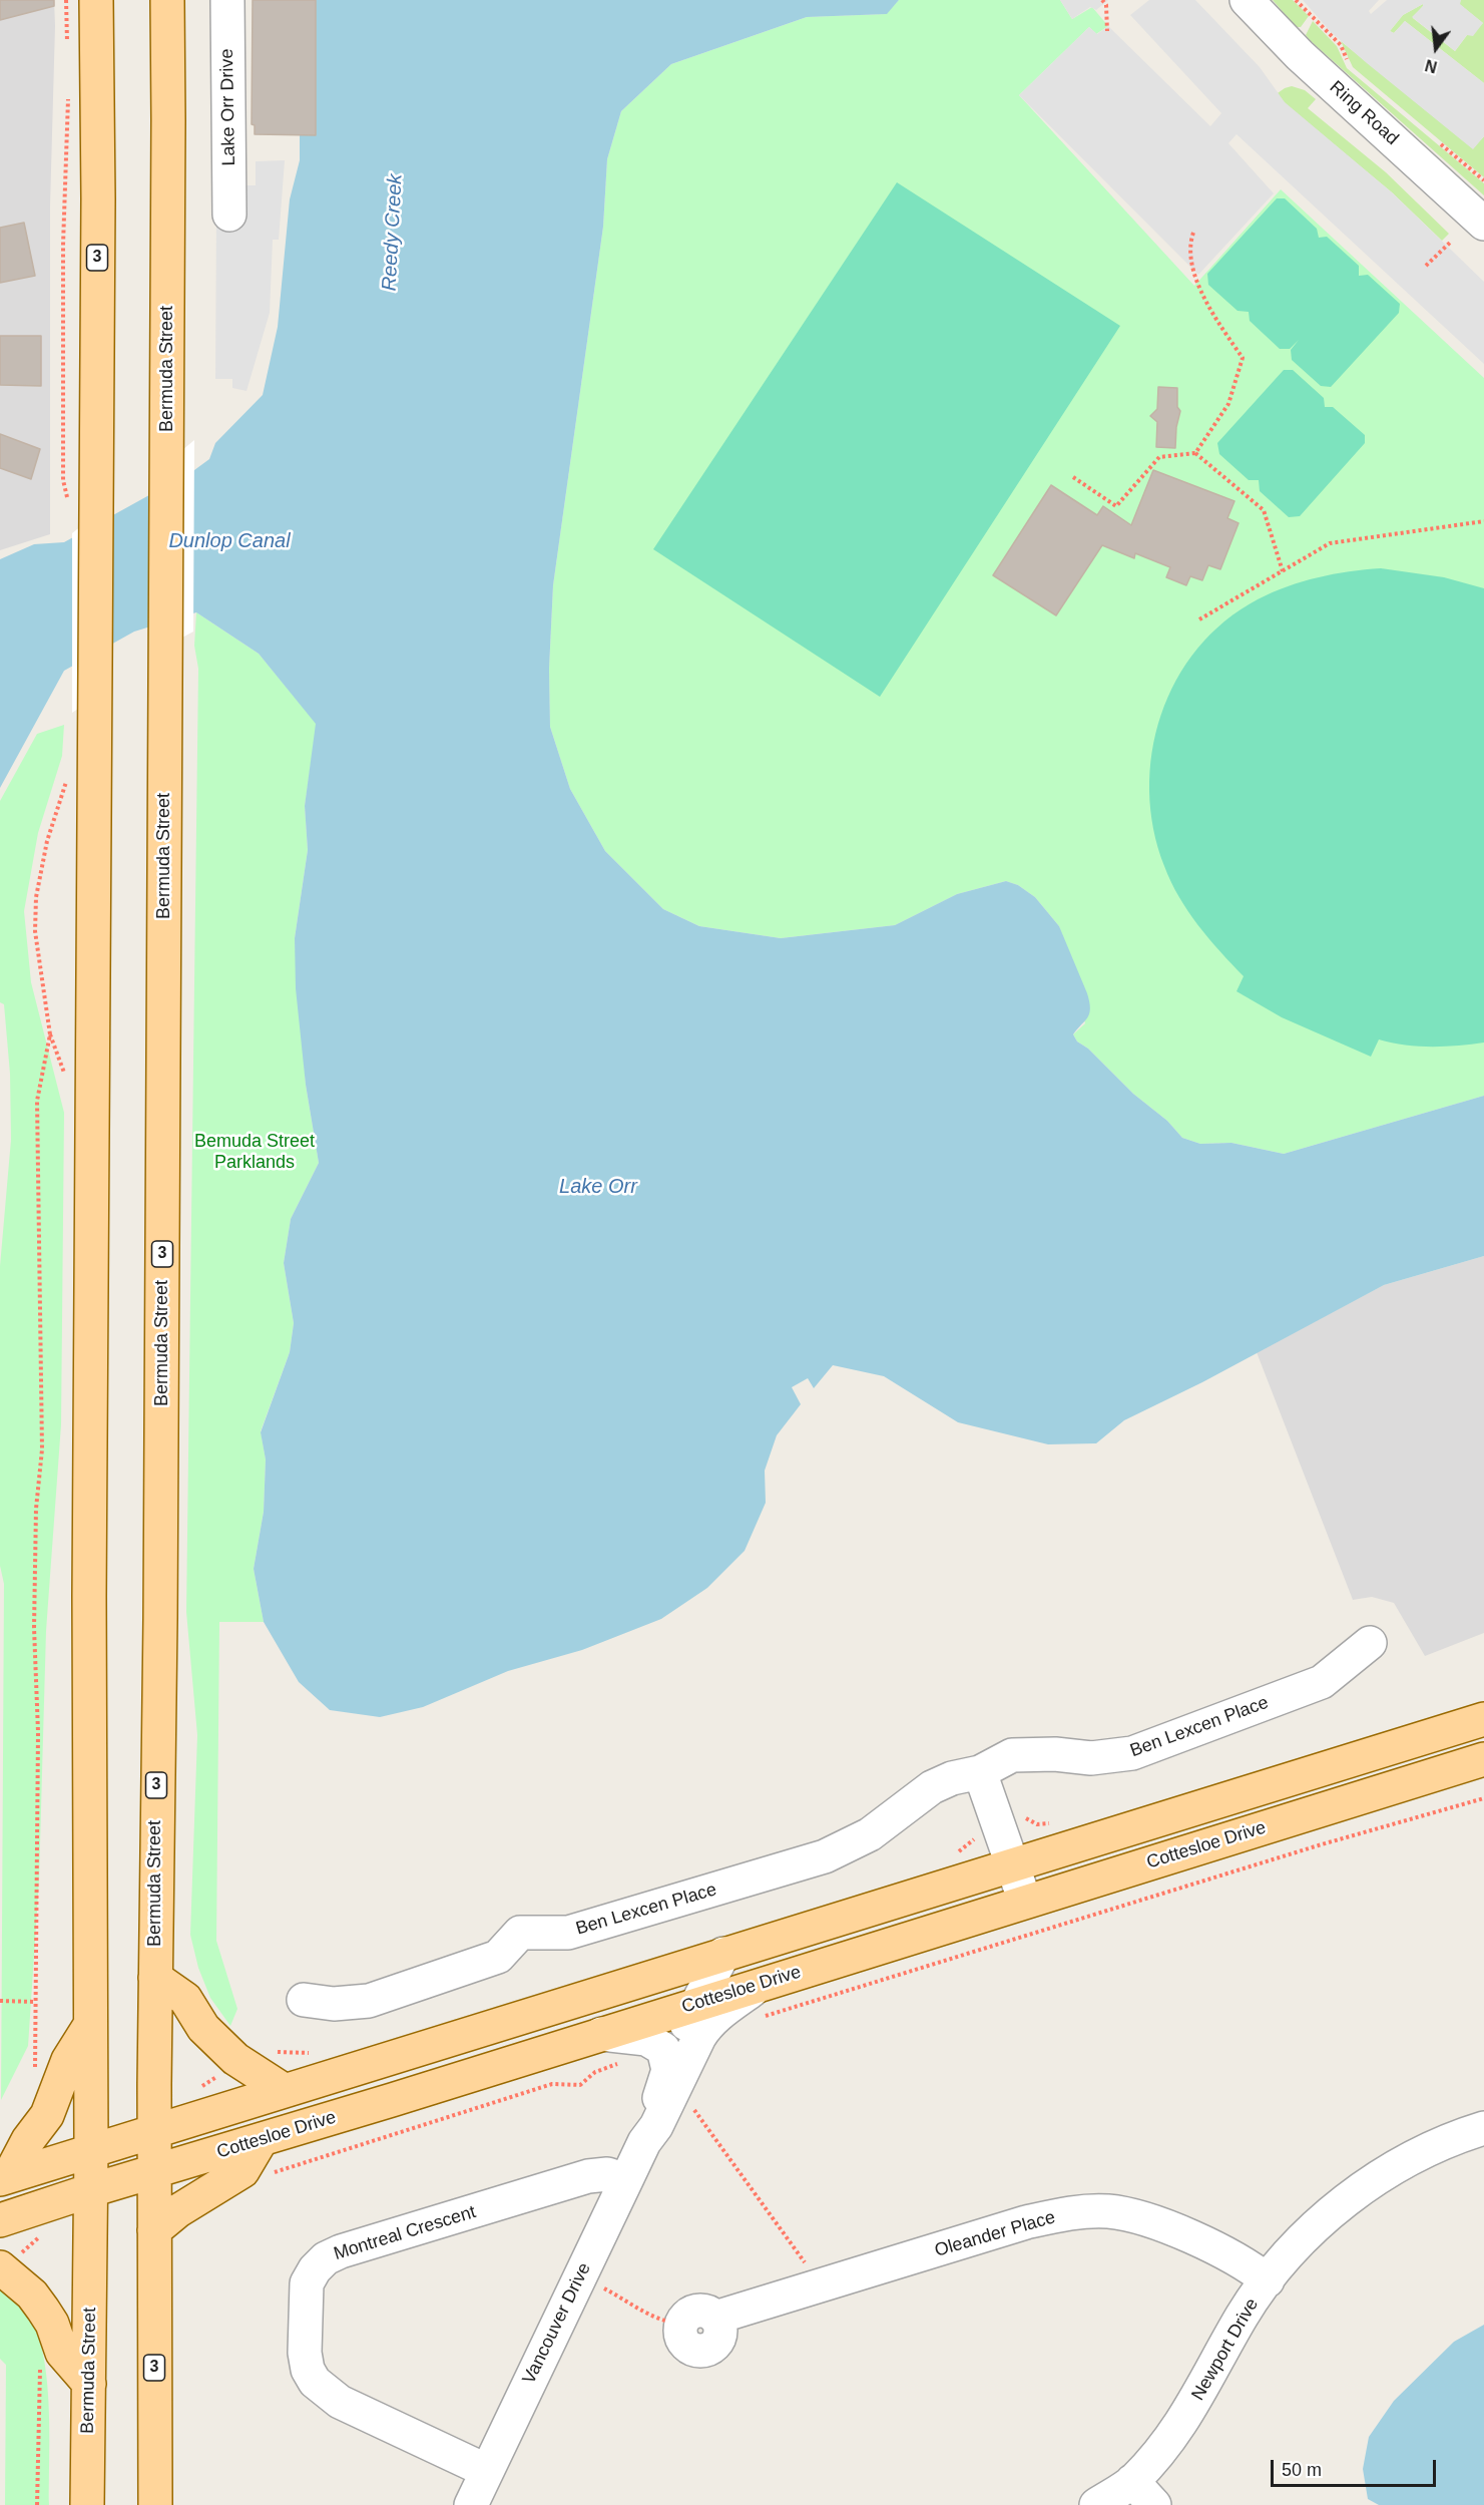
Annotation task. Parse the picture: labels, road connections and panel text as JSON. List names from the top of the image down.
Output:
{
  "streets": {
    "main road": ["3", "Bermuda Street", "Cottesloe Drive"],
    "street": [
      "Lake Orr Drive",
      "Ring Road",
      "Ben Lexcen Place",
      "Montreal Crescent",
      "Oleander Place",
      "Vancouver Drive",
      "Newport Drive"
    ]
  },
  "crossings": [
    ["Bermuda Street", "Cottesloe Drive"],
    ["Cottesloe Drive", "Vancouver Drive"],
    ["Montreal Crescent", "Vancouver Drive"],
    ["Oleander Place", "Newport Drive"]
  ],
  "water": ["Reedy Creek", "Dunlop Canal", "Lake Orr"],
  "parks": ["Bemuda Street Parklands"],
  "scale_bar": "50 m",
  "north": "bottom"
}
